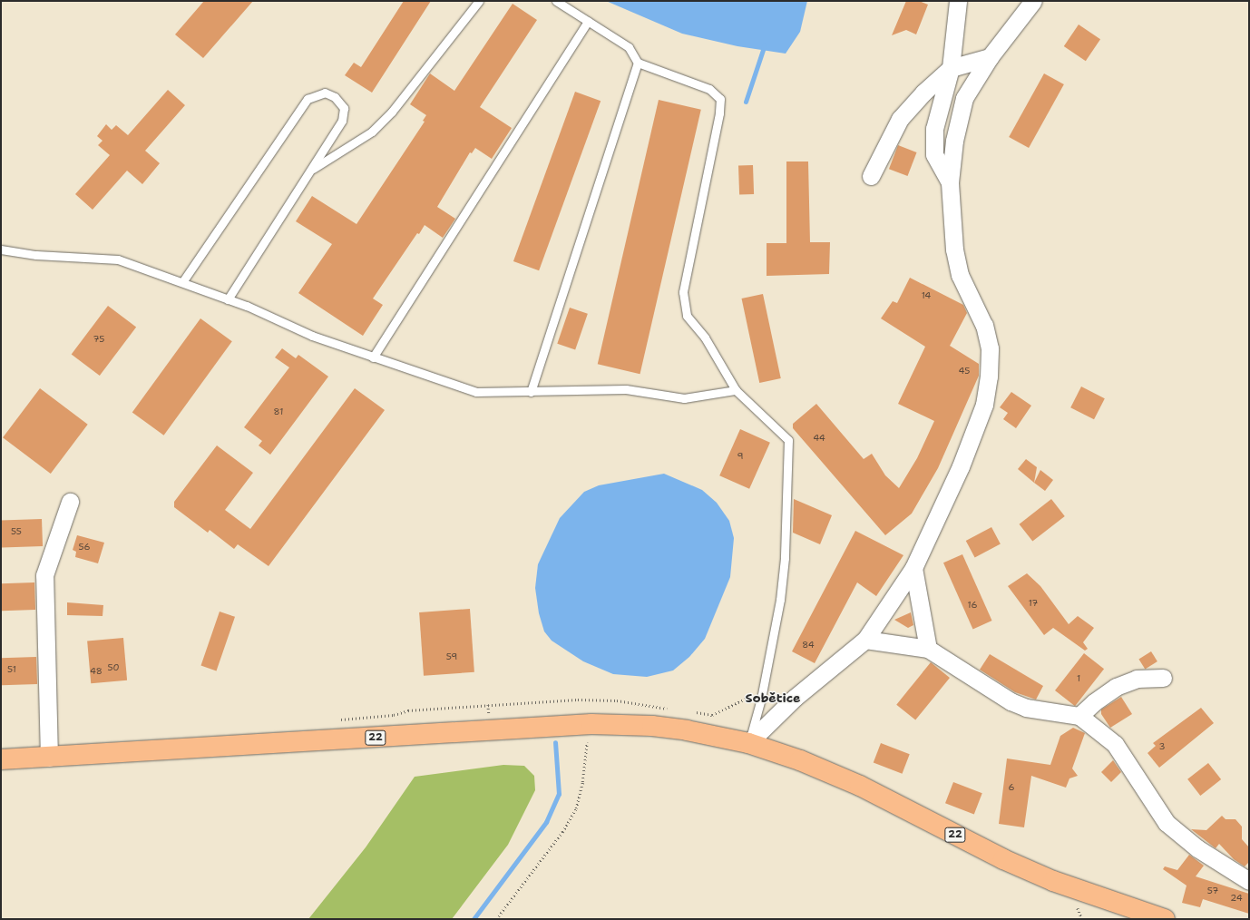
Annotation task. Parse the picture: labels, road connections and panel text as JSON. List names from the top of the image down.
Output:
{
  "streets": {
    "main road": ["22"]
  },
  "districts": ["Sobětice"],
  "house_numbers": [
    "14",
    "75",
    "45",
    "81",
    "44",
    "9",
    "55",
    "56",
    "17",
    "16",
    "84",
    "59",
    "50",
    "51",
    "48",
    "1",
    "3",
    "6",
    "57",
    "24"
  ]
}
